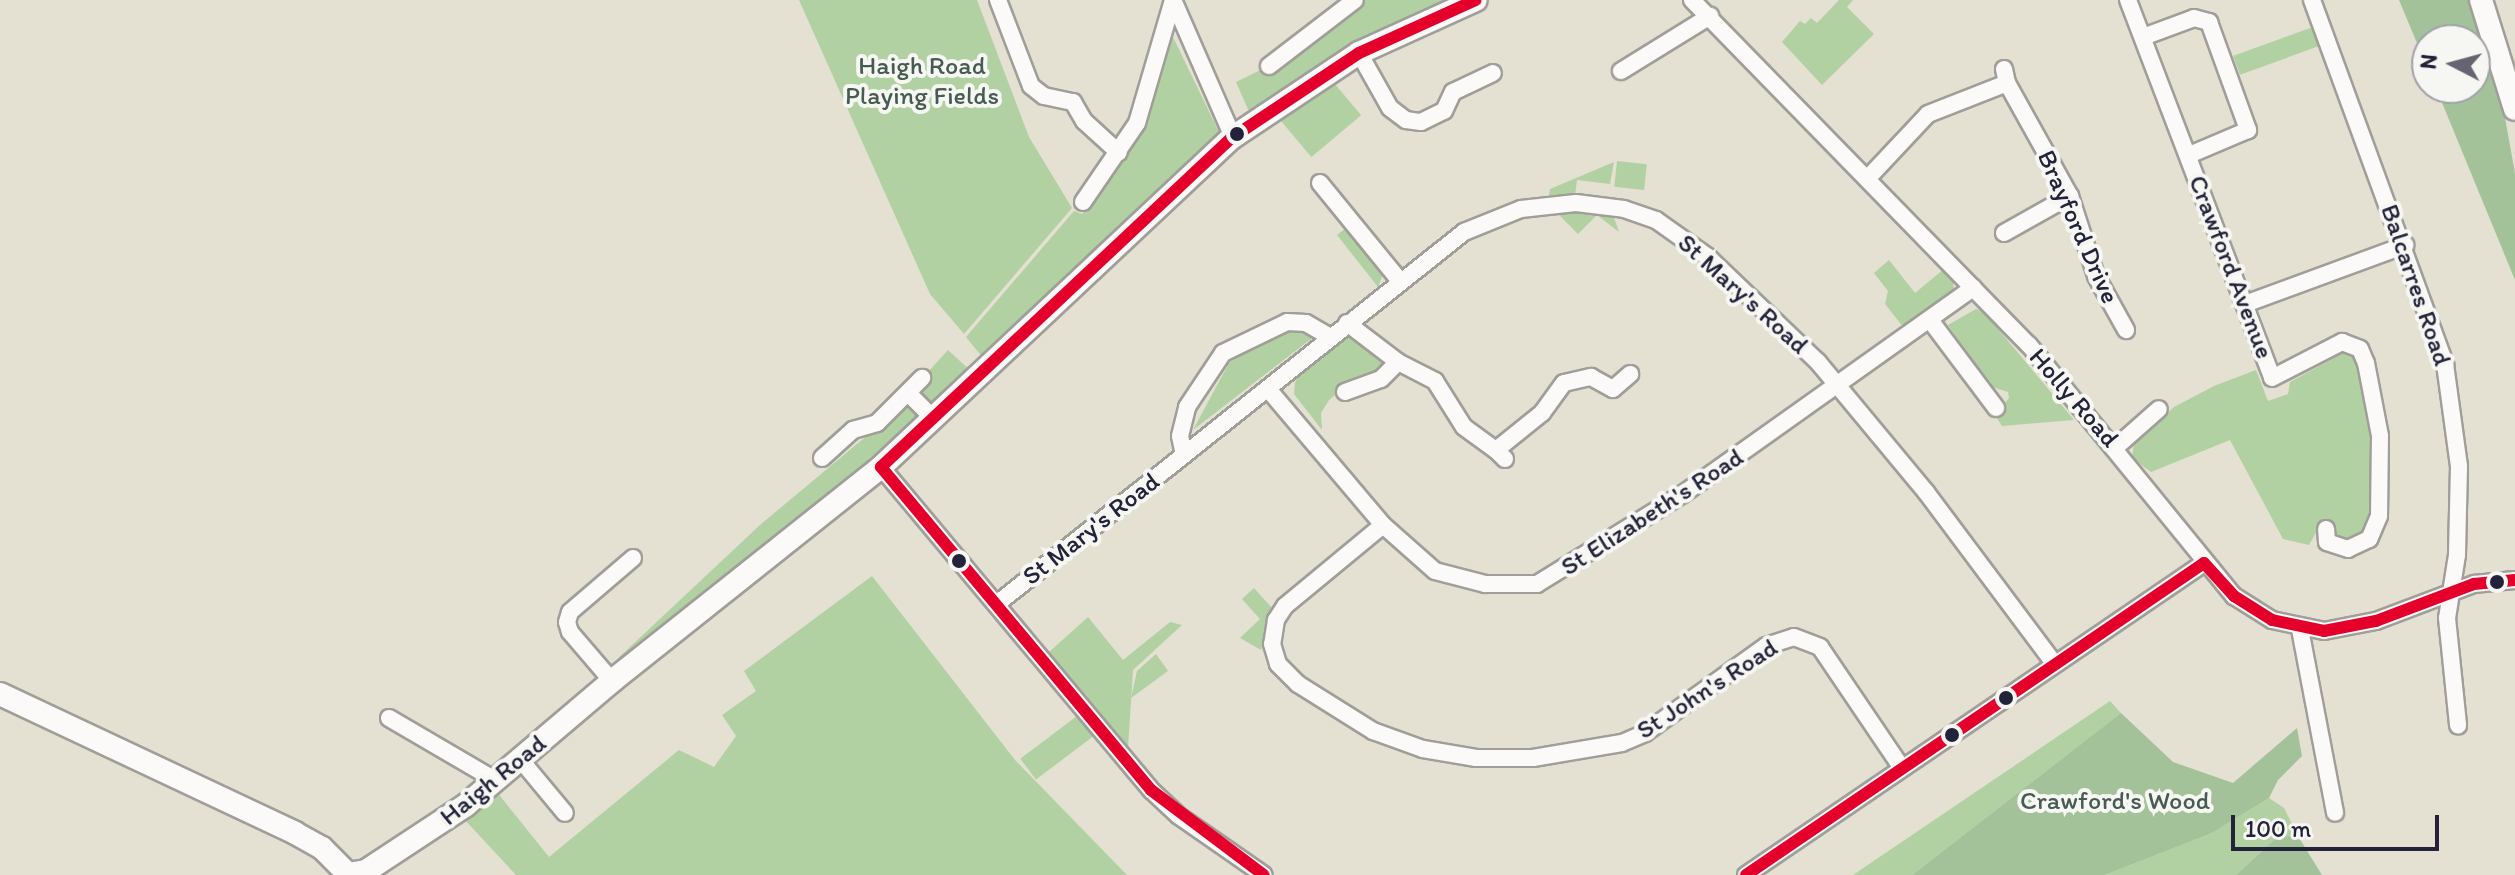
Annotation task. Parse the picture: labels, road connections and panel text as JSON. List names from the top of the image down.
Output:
{
  "streets": {
    "main road": ["Haigh Road"],
    "street": [
      "Brayford Drive",
      "Crawford Avenue",
      "Balcarres Road",
      "St Mary's Road",
      "Holly Road",
      "St Elizabeth's Road",
      "St John's Road"
    ]
  },
  "crossings": [
    ["Brayford Drive", "Holly Road"],
    ["Balcarres Road", "Holly Road"],
    ["St Mary's Road", "St Elizabeth's Road"],
    ["Holly Road", "St Elizabeth's Road"],
    ["St Elizabeth's Road", "St John's Road"]
  ],
  "parks": ["Haigh Road Playing Fields", "Crawford's Wood"],
  "scale_bar": "100 m",
  "north": "left"
}
